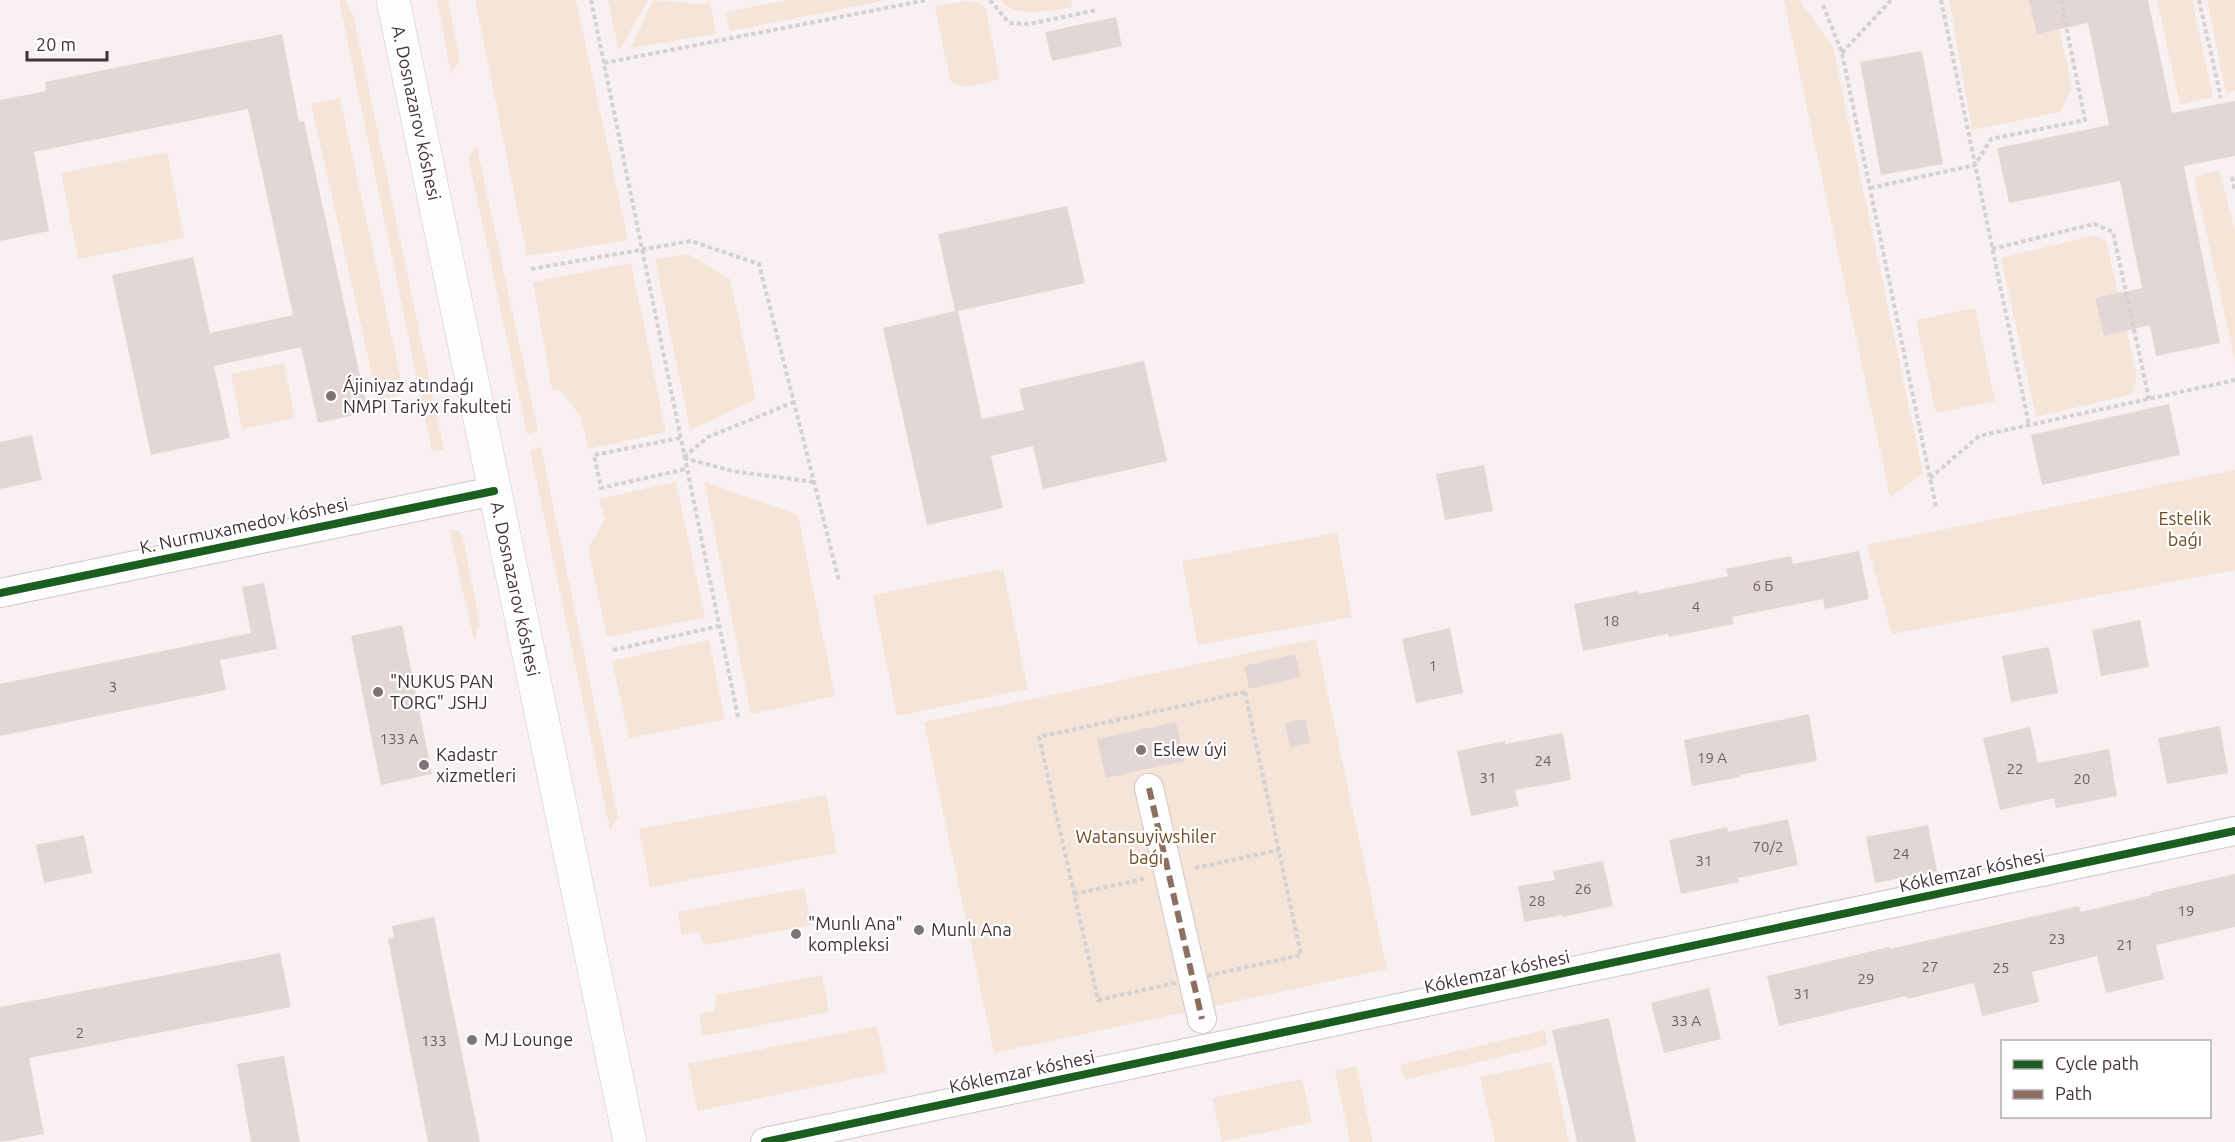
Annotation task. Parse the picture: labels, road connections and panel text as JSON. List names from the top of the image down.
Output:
{
  "streets": {
    "main road": ["A. Dosnazarov kóshesi"],
    "street": ["K. Nurmuxamedov kóshesi", "Kóklemzar kóshesi"]
  },
  "crossings": [
    ["A. Dosnazarov kóshesi", "K. Nurmuxamedov kóshesi"]
  ],
  "parks": ["Estelik baǵı", "Watansuyiwshiler baǵı"],
  "places": [
    "Ájiniyaz atındaǵı NMPI Tariyx fakulteti",
    "\"NUKUS PAN TORG\" JSHJ",
    "Eslew úyi",
    "Kadastr xizmetleri",
    "Munlı Ana",
    "\"Munlı Ana\" kompleksi",
    "MJ Lounge"
  ],
  "house_numbers": [
    "6 Б",
    "4",
    "18",
    "1",
    "3",
    "133 А",
    "19 А",
    "24",
    "22",
    "31",
    "20",
    "70/2",
    "24",
    "31",
    "26",
    "28",
    "19",
    "23",
    "21",
    "27",
    "25",
    "29",
    "31",
    "33 А",
    "2",
    "133"
  ],
  "legend": ["Cycle path", "Path"],
  "scale_bar": "20 m"
}
